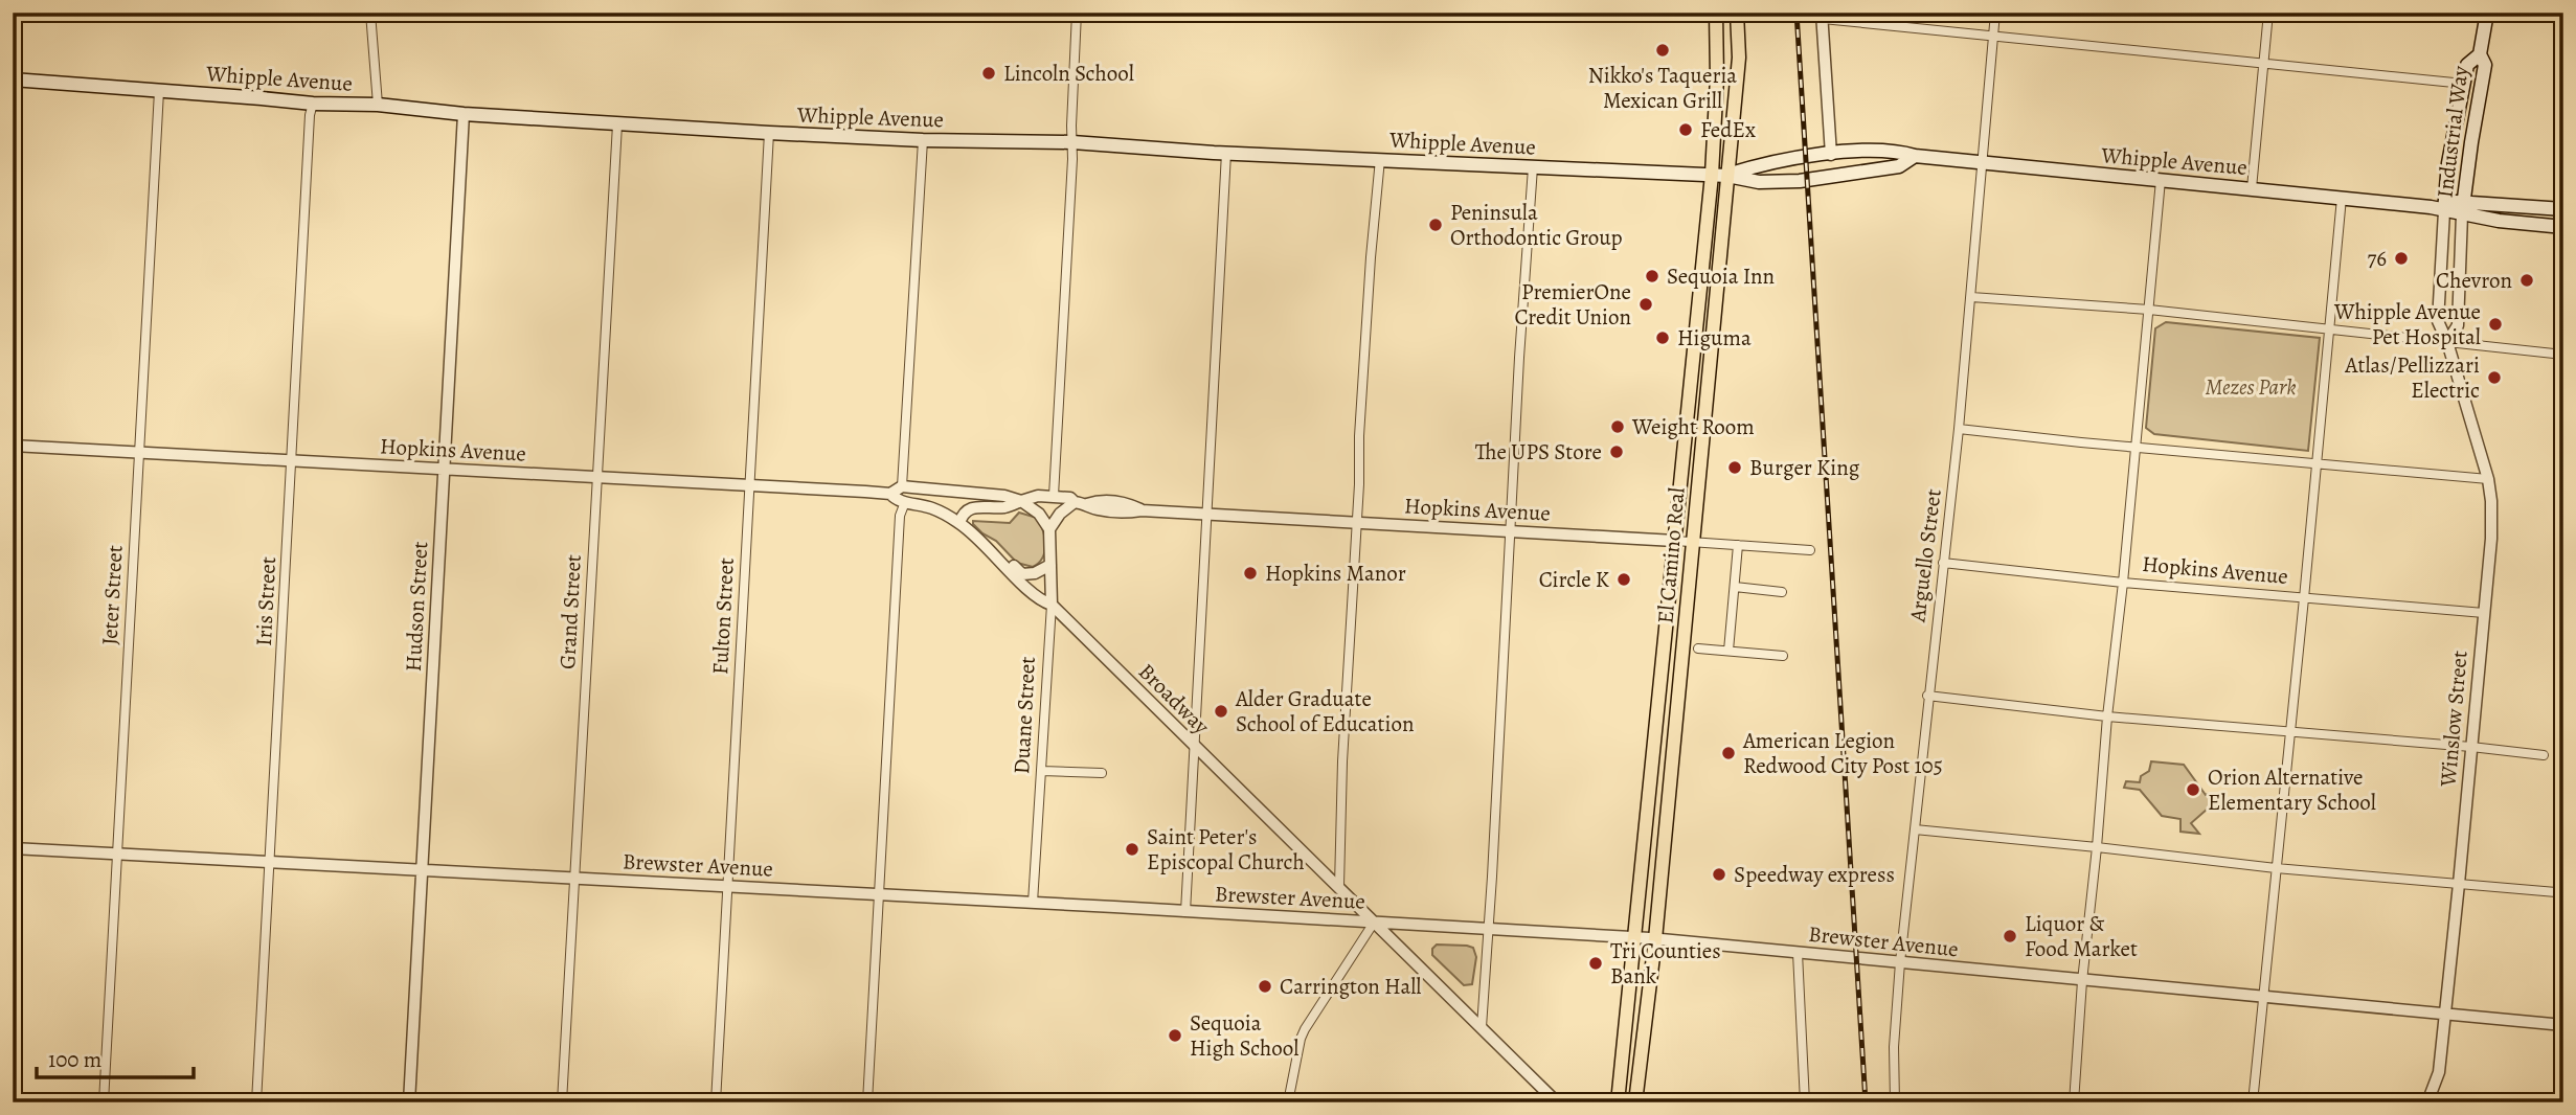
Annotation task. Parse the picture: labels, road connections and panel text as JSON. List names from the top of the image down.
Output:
{
  "streets": {
    "main road": ["Whipple Avenue", "Industrial Way", "El Camino Real"],
    "street": [
      "Hopkins Avenue",
      "Arguello Street",
      "Jeter Street",
      "Iris Street",
      "Hudson Street",
      "Grand Street",
      "Fulton Street",
      "Broadway",
      "Duane Street",
      "Winslow Street",
      "Brewster Avenue"
    ]
  },
  "crossings": [
    ["Whipple Avenue", "Industrial Way"],
    ["Whipple Avenue", "El Camino Real"],
    ["Whipple Avenue", "Arguello Street"],
    ["Whipple Avenue", "Jeter Street"],
    ["Whipple Avenue", "Iris Street"],
    ["Whipple Avenue", "Hudson Street"],
    ["Whipple Avenue", "Grand Street"],
    ["Whipple Avenue", "Fulton Street"],
    ["Whipple Avenue", "Winslow Street"],
    ["Industrial Way", "Winslow Street"],
    ["Hopkins Avenue", "El Camino Real"],
    ["Hopkins Avenue", "Arguello Street"],
    ["Hopkins Avenue", "Jeter Street"],
    ["Hopkins Avenue", "Iris Street"],
    ["Hopkins Avenue", "Hudson Street"],
    ["Hopkins Avenue", "Grand Street"],
    ["Hopkins Avenue", "Fulton Street"],
    ["Hopkins Avenue", "Broadway"],
    ["Hopkins Avenue", "Winslow Street"],
    ["El Camino Real", "Brewster Avenue"],
    ["Arguello Street", "Brewster Avenue"],
    ["Jeter Street", "Brewster Avenue"],
    ["Iris Street", "Brewster Avenue"],
    ["Hudson Street", "Brewster Avenue"],
    ["Grand Street", "Brewster Avenue"],
    ["Fulton Street", "Brewster Avenue"],
    ["Broadway", "Duane Street"],
    ["Broadway", "Brewster Avenue"],
    ["Duane Street", "Brewster Avenue"],
    ["Winslow Street", "Brewster Avenue"]
  ],
  "parks": ["Mezes Park"],
  "places": [
    "Nikko's Taqueria Mexican Grill",
    "Lincoln School",
    "FedEx",
    "Peninsula Orthodontic Group",
    "76",
    "Sequoia Inn",
    "Chevron",
    "PremierOne Credit Union",
    "Whipple Avenue Pet Hospital",
    "Higuma",
    "Atlas/Pellizzari Electric",
    "Weight Room",
    "The UPS Store",
    "Burger King",
    "Hopkins Manor",
    "Circle K",
    "Alder Graduate School of Education",
    "American Legion Redwood City Post 105",
    "Orion Alternative Elementary School",
    "Saint Peter's Episcopal Church",
    "Speedway express",
    "Liquor & Food Market",
    "Tri Counties Bank",
    "Carrington Hall",
    "Sequoia High School"
  ],
  "scale_bar": "100 m"
}
